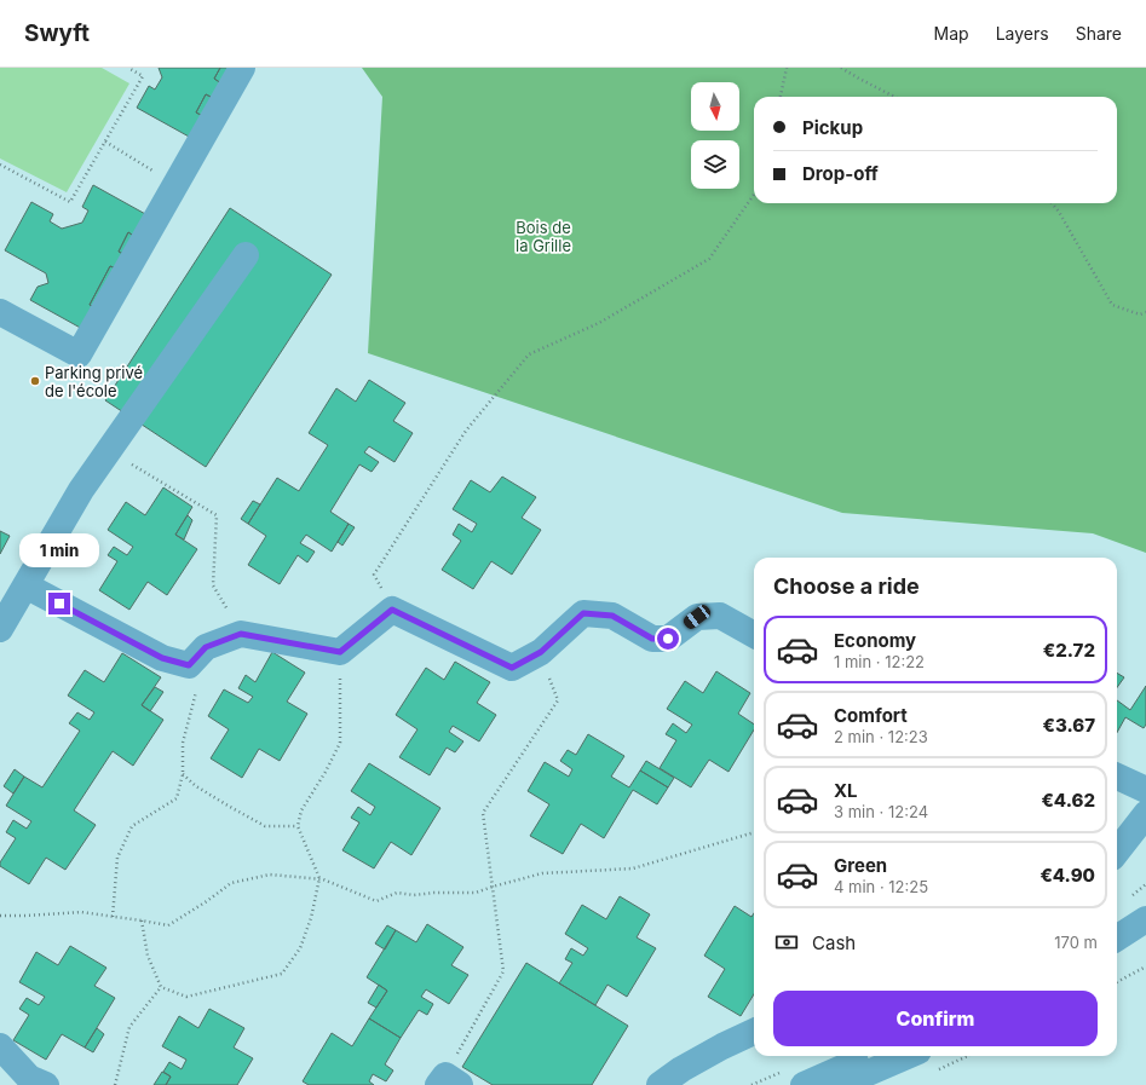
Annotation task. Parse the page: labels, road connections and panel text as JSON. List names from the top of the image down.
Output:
{
  "parks": ["Bois de la Grille"],
  "places": ["Parking privé de l'école"],
  "north": "bottom",
  "page": {
    "header": "Swyft",
    "nav": ["Map", "Layers", "Share"],
    "banner": ["Pickup", "Drop-off"],
    "bubble": "1 min",
    "heading": "Choose a ride",
    "list": [
      {
        "name": "Economy",
        "note": "1 min · 12:22",
        "value": "€2.72"
      },
      {
        "name": "Comfort",
        "note": "2 min · 12:23",
        "value": "€3.67"
      },
      {
        "name": "XL",
        "note": "3 min · 12:24",
        "value": "€4.62"
      },
      {
        "name": "Green",
        "note": "4 min · 12:25",
        "value": "€4.90"
      }
    ],
    "pay": ["Cash", "170 m"],
    "buttons": "Confirm"
  }
}
